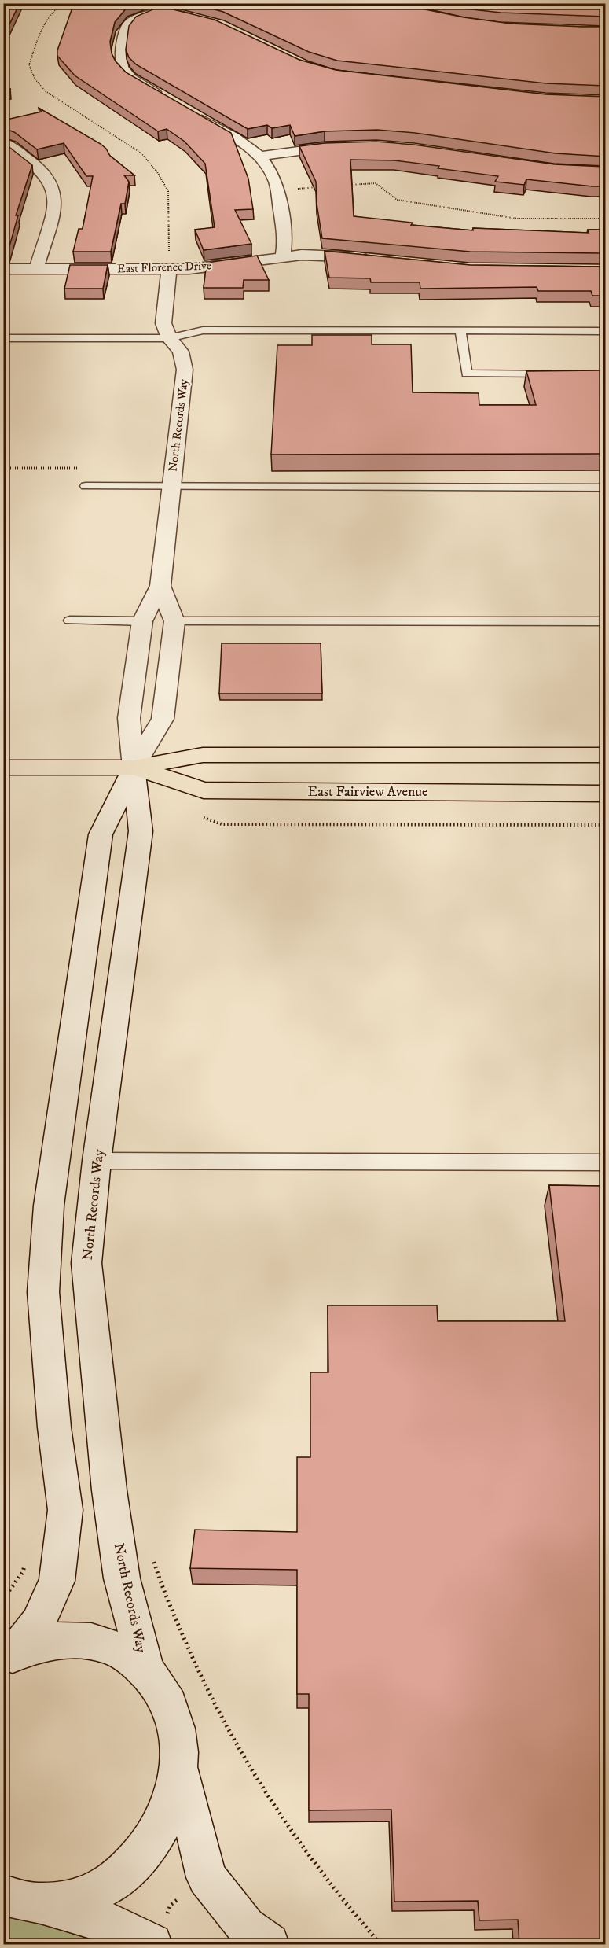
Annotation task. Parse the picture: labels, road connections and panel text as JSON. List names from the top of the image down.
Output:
{
  "streets": {
    "main road": ["East Fairview Avenue"],
    "street": ["East Florence Drive", "North Records Way"]
  },
  "crossings": [
    ["East Florence Drive", "North Records Way"],
    ["North Records Way", "East Fairview Avenue"]
  ]
}
